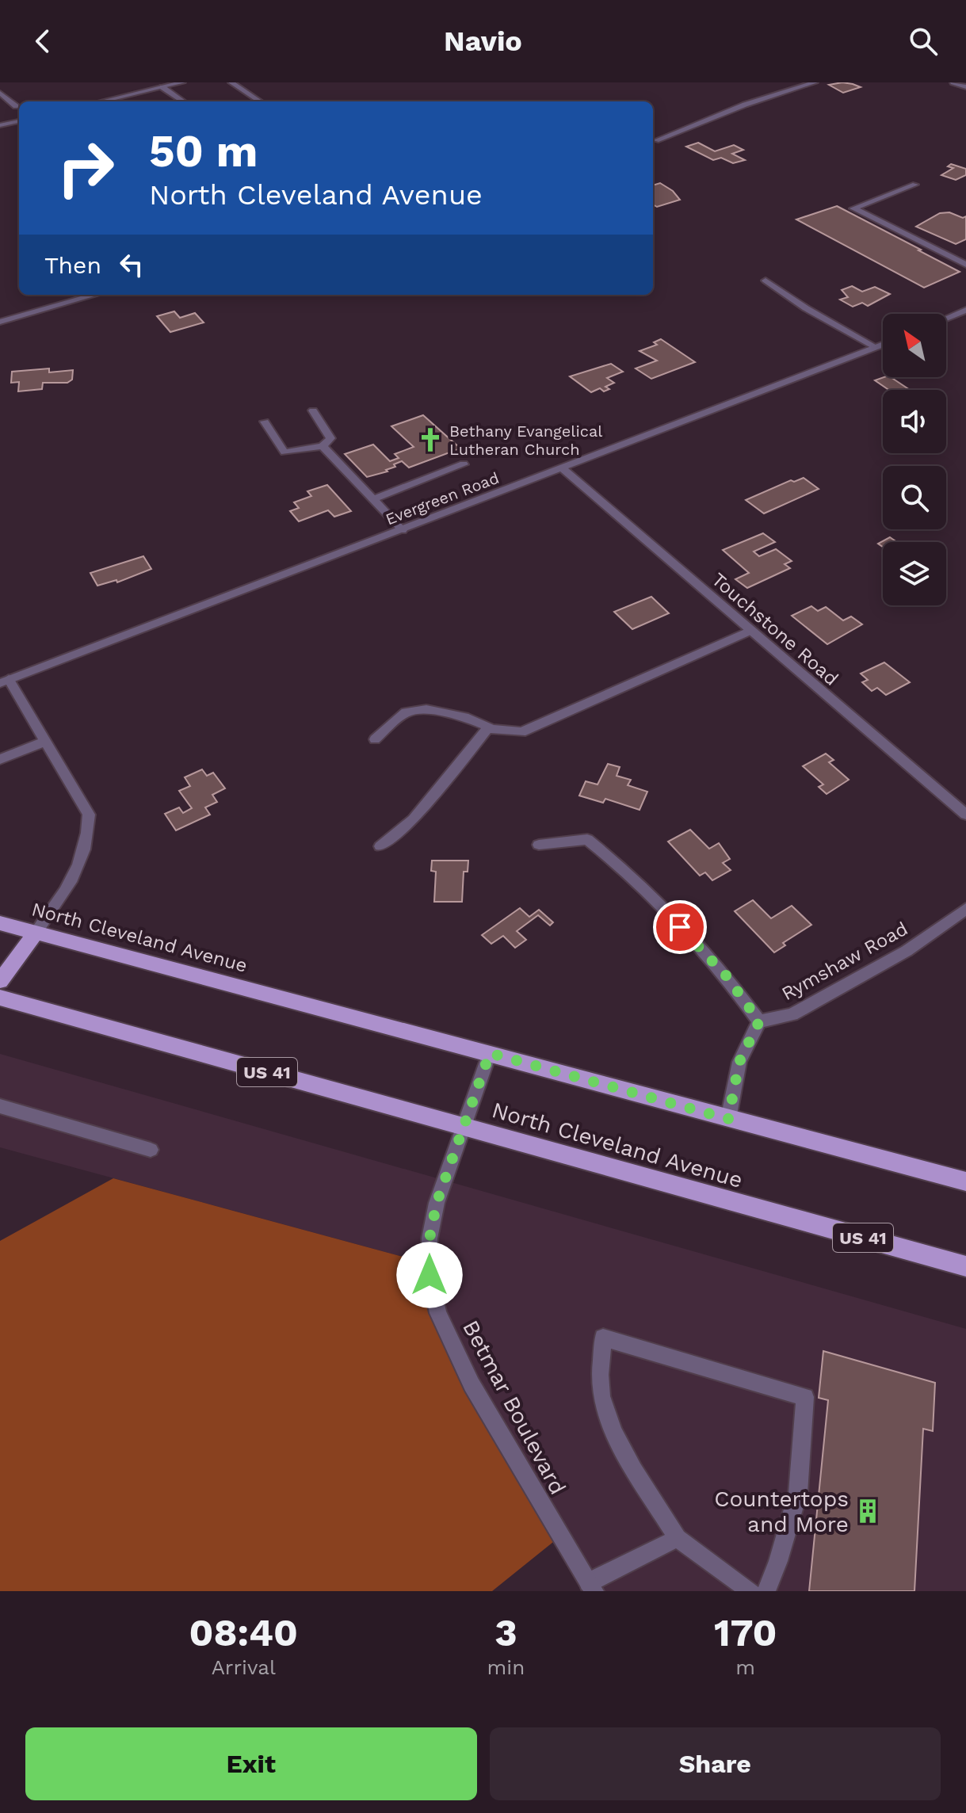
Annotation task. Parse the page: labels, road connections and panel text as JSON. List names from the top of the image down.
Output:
{
  "streets": {
    "main road": ["North Cleveland Avenue", "US 41"],
    "street": [
      "Evergreen Road",
      "Touchstone Road",
      "Rymshaw Road",
      "Betmar Boulevard"
    ]
  },
  "crossings": [
    ["Evergreen Road", "Touchstone Road"],
    ["North Cleveland Avenue", "Betmar Boulevard"]
  ],
  "places": {
    "church": ["Bethany Evangelical Lutheran Church"],
    "building": ["Countertops and More"]
  },
  "north": "top left",
  "page": {
    "header": "Navio",
    "turn": ["50 m", "North Cleveland Avenue"],
    "then": "Then",
    "eta": [
      "08:40",
      "Arrival",
      "3",
      "min",
      "170",
      "m"
    ],
    "buttons": ["Exit", "Share"]
  }
}
